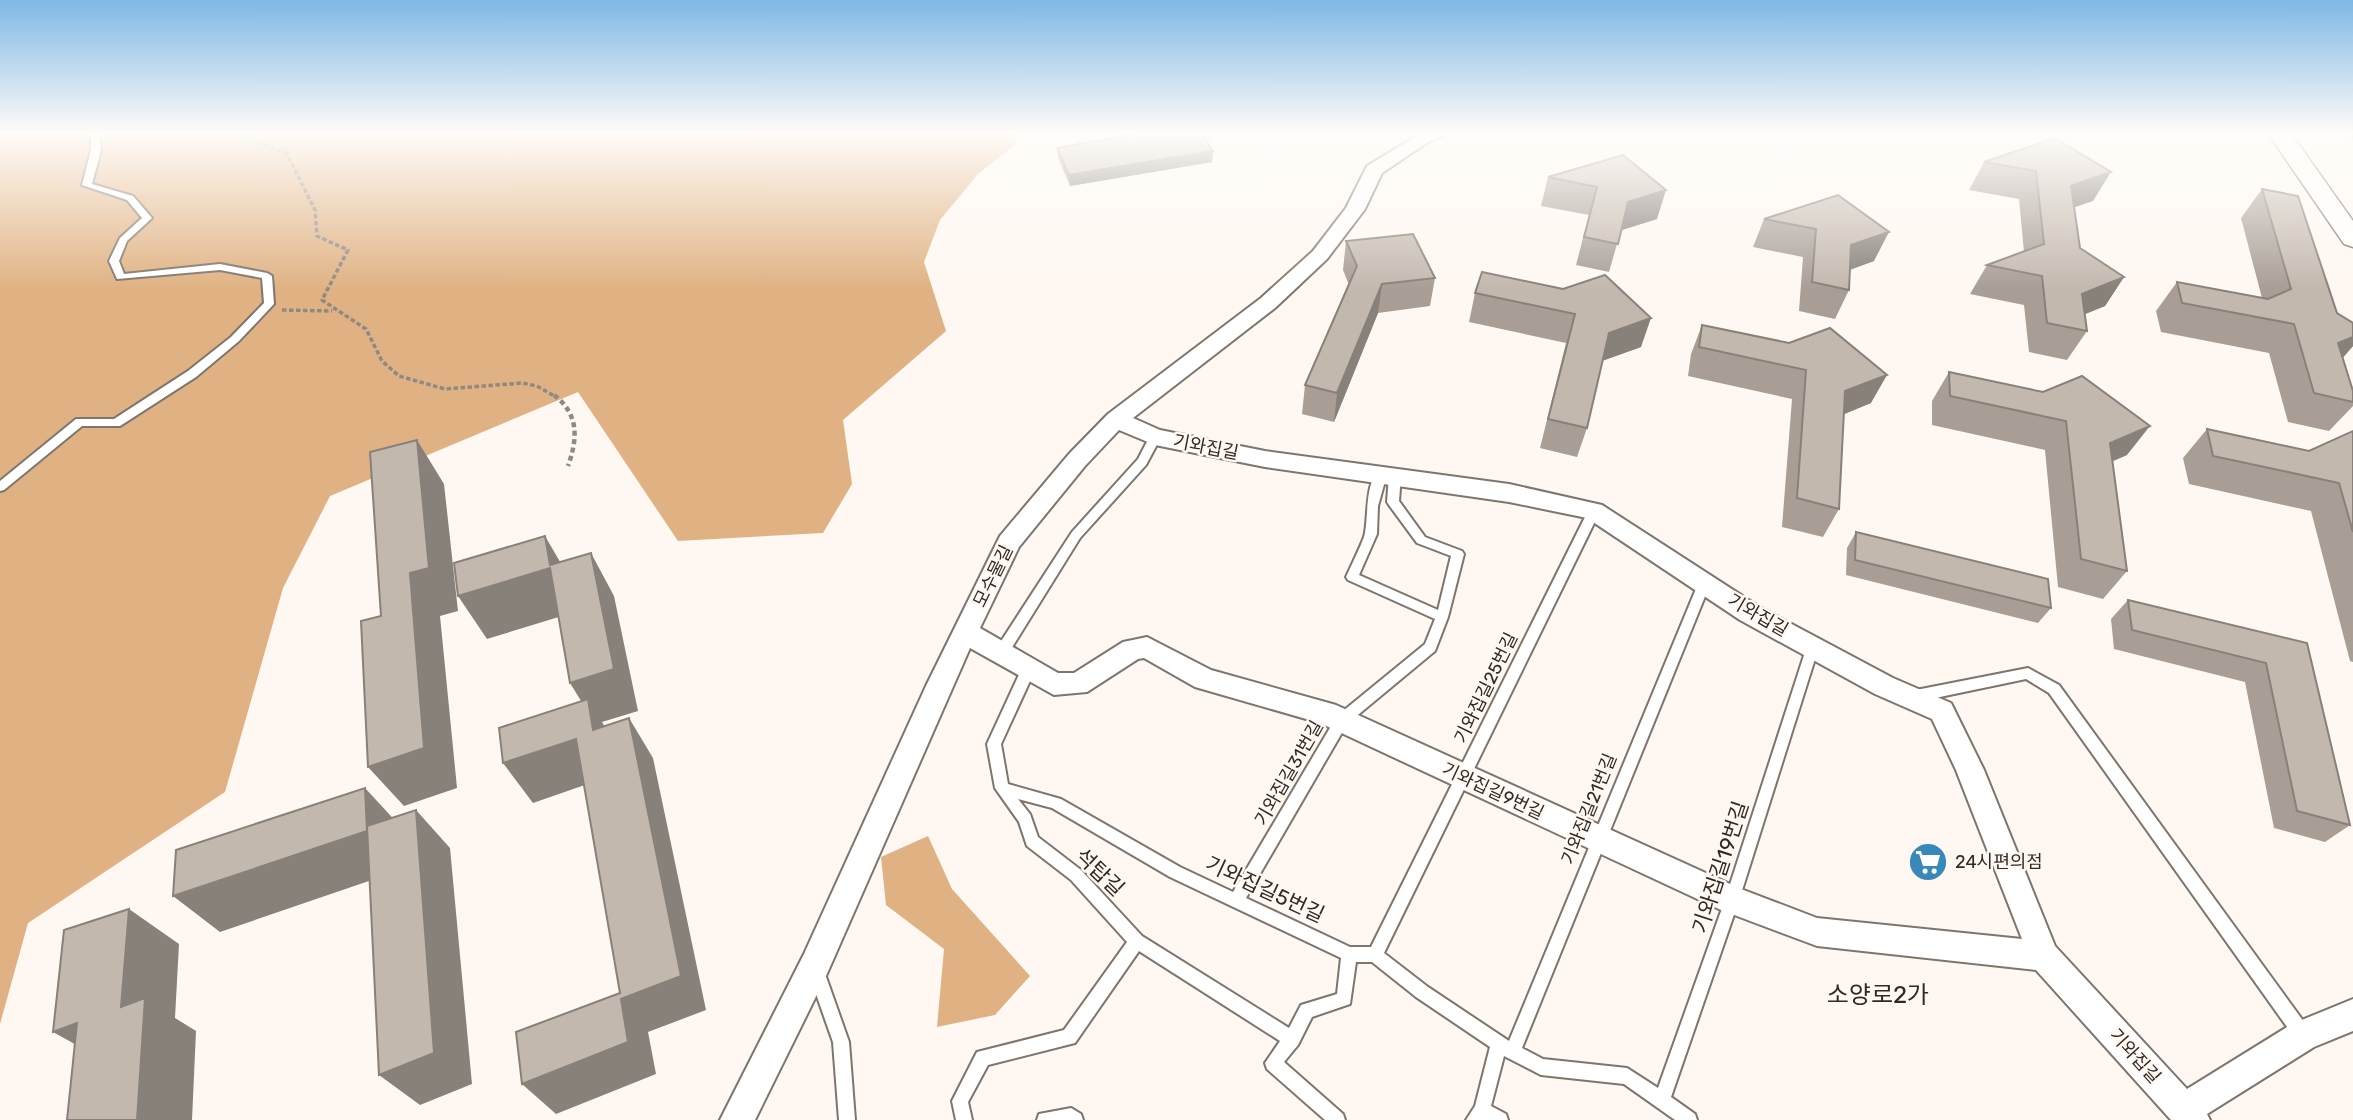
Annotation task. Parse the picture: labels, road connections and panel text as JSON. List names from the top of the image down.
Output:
{
  "streets": {
    "street": ["기와집길", "모수물길", "기와집길9번길"],
    "lane": [
      "기와집길25번길",
      "기와집길31번길",
      "기와집길21번길",
      "기와집길19번길",
      "석탑길",
      "기와집길5번길"
    ]
  },
  "crossings": [
    ["기와집길", "모수물길"],
    ["기와집길", "기와집길25번길"],
    ["기와집길", "기와집길31번길"],
    ["기와집길", "기와집길9번길"],
    ["기와집길", "기와집길21번길"],
    ["기와집길", "기와집길19번길"],
    ["모수물길", "기와집길9번길"],
    ["기와집길25번길", "기와집길9번길"],
    ["기와집길25번길", "기와집길5번길"],
    ["기와집길31번길", "기와집길9번길"],
    ["기와집길31번길", "기와집길5번길"],
    ["기와집길9번길", "기와집길21번길"],
    ["기와집길9번길", "기와집길19번길"],
    ["기와집길9번길", "석탑길"],
    ["석탑길", "기와집길5번길"]
  ],
  "districts": ["소양로2가"],
  "places": {
    "supermarket": ["24시편의점"]
  }
}
